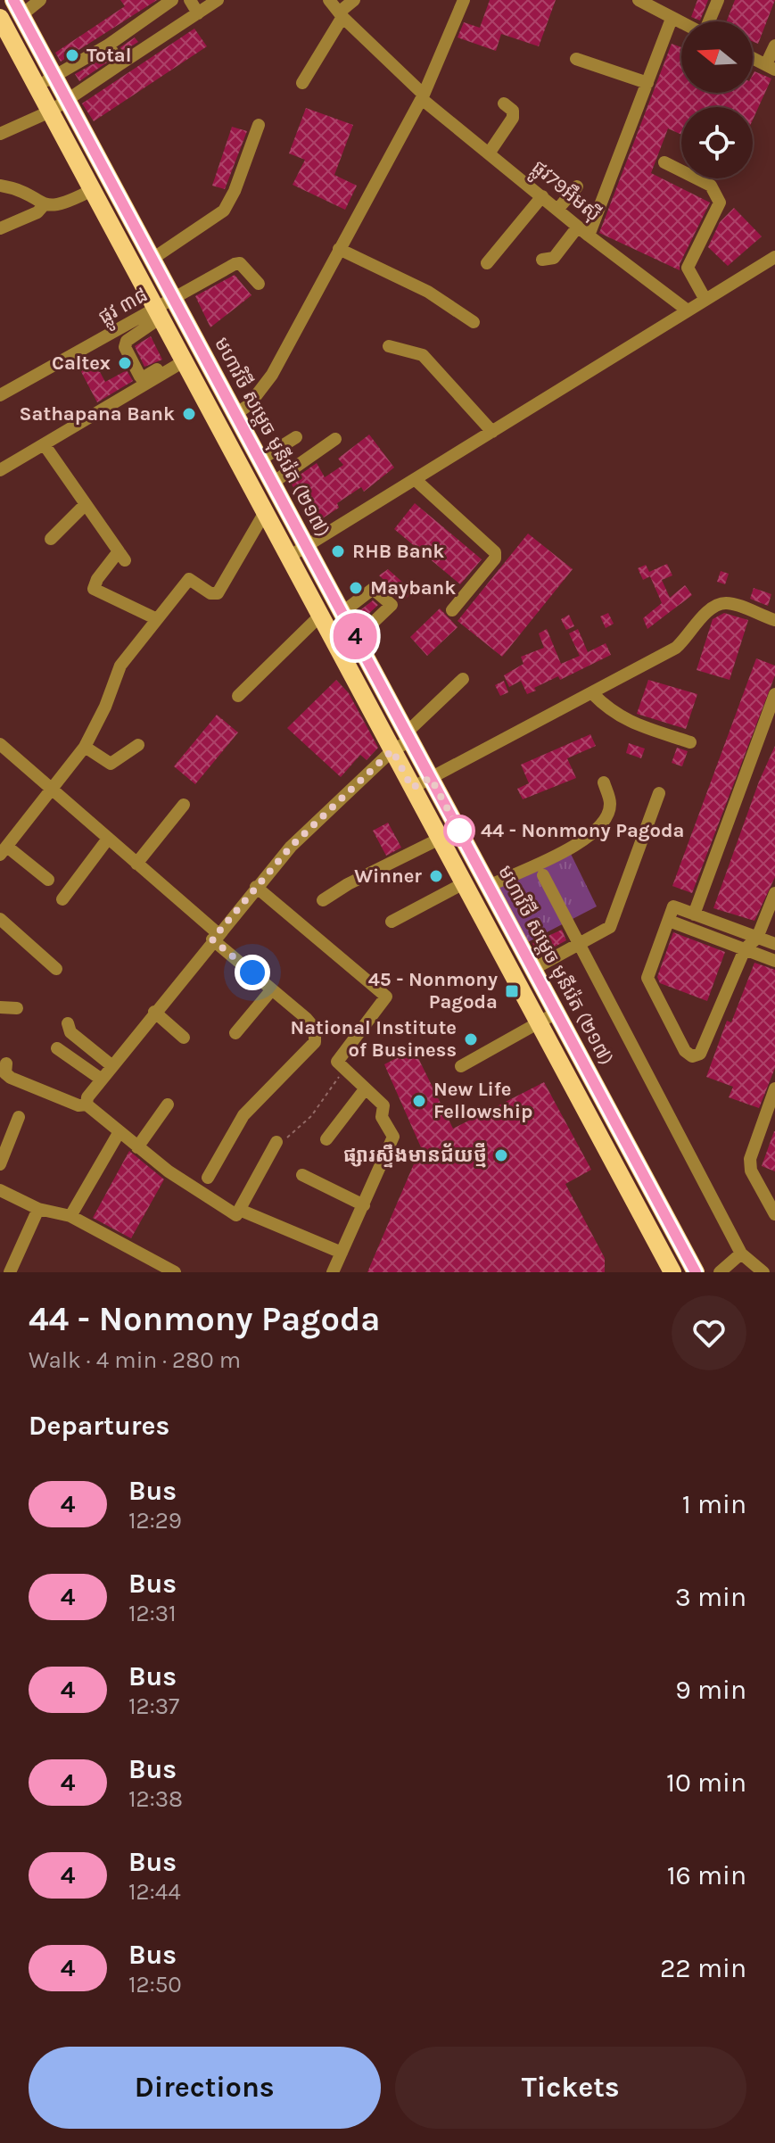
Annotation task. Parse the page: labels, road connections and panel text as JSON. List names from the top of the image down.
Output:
{
  "streets": {
    "main road": ["មហាវិថី សម្តេច មុនីរ៉េត (២១៧)"],
    "street": ["ផ្លូវ79អឹមស៊ី", "ផ្លូវ ៣៨"]
  },
  "crossings": [
    ["ផ្លូវ ៣៨", "មហាវិថី សម្តេច មុនីរ៉េត (២១៧)"]
  ],
  "places": {
    "other": [
      "Total",
      "Caltex",
      "Sathapana Bank",
      "RHB Bank",
      "Maybank",
      "44 - Nonmony Pagoda",
      "Winner",
      "National Institute of Business",
      "New Life Fellowship",
      "ផ្សារស្ទឹងមានជ័យថ្មី"
    ],
    "transit": ["45 - Nonmony Pagoda"]
  },
  "lines": ["bus line 4"],
  "north": "left",
  "page": {
    "on_map": "4",
    "heading": [
      ["44 - Nonmony Pagoda", "Walk · 4 min · 280 m"],
      "Departures"
    ],
    "list": [
      {
        "mark": "4",
        "name": "Bus",
        "note": "12:29",
        "value": "1 min"
      },
      {
        "mark": "4",
        "name": "Bus",
        "note": "12:31",
        "value": "3 min"
      },
      {
        "mark": "4",
        "name": "Bus",
        "note": "12:37",
        "value": "9 min"
      },
      {
        "mark": "4",
        "name": "Bus",
        "note": "12:38",
        "value": "10 min"
      },
      {
        "mark": "4",
        "name": "Bus",
        "note": "12:44",
        "value": "16 min"
      },
      {
        "mark": "4",
        "name": "Bus",
        "note": "12:50",
        "value": "22 min"
      }
    ],
    "buttons": ["Directions", "Tickets"]
  }
}
